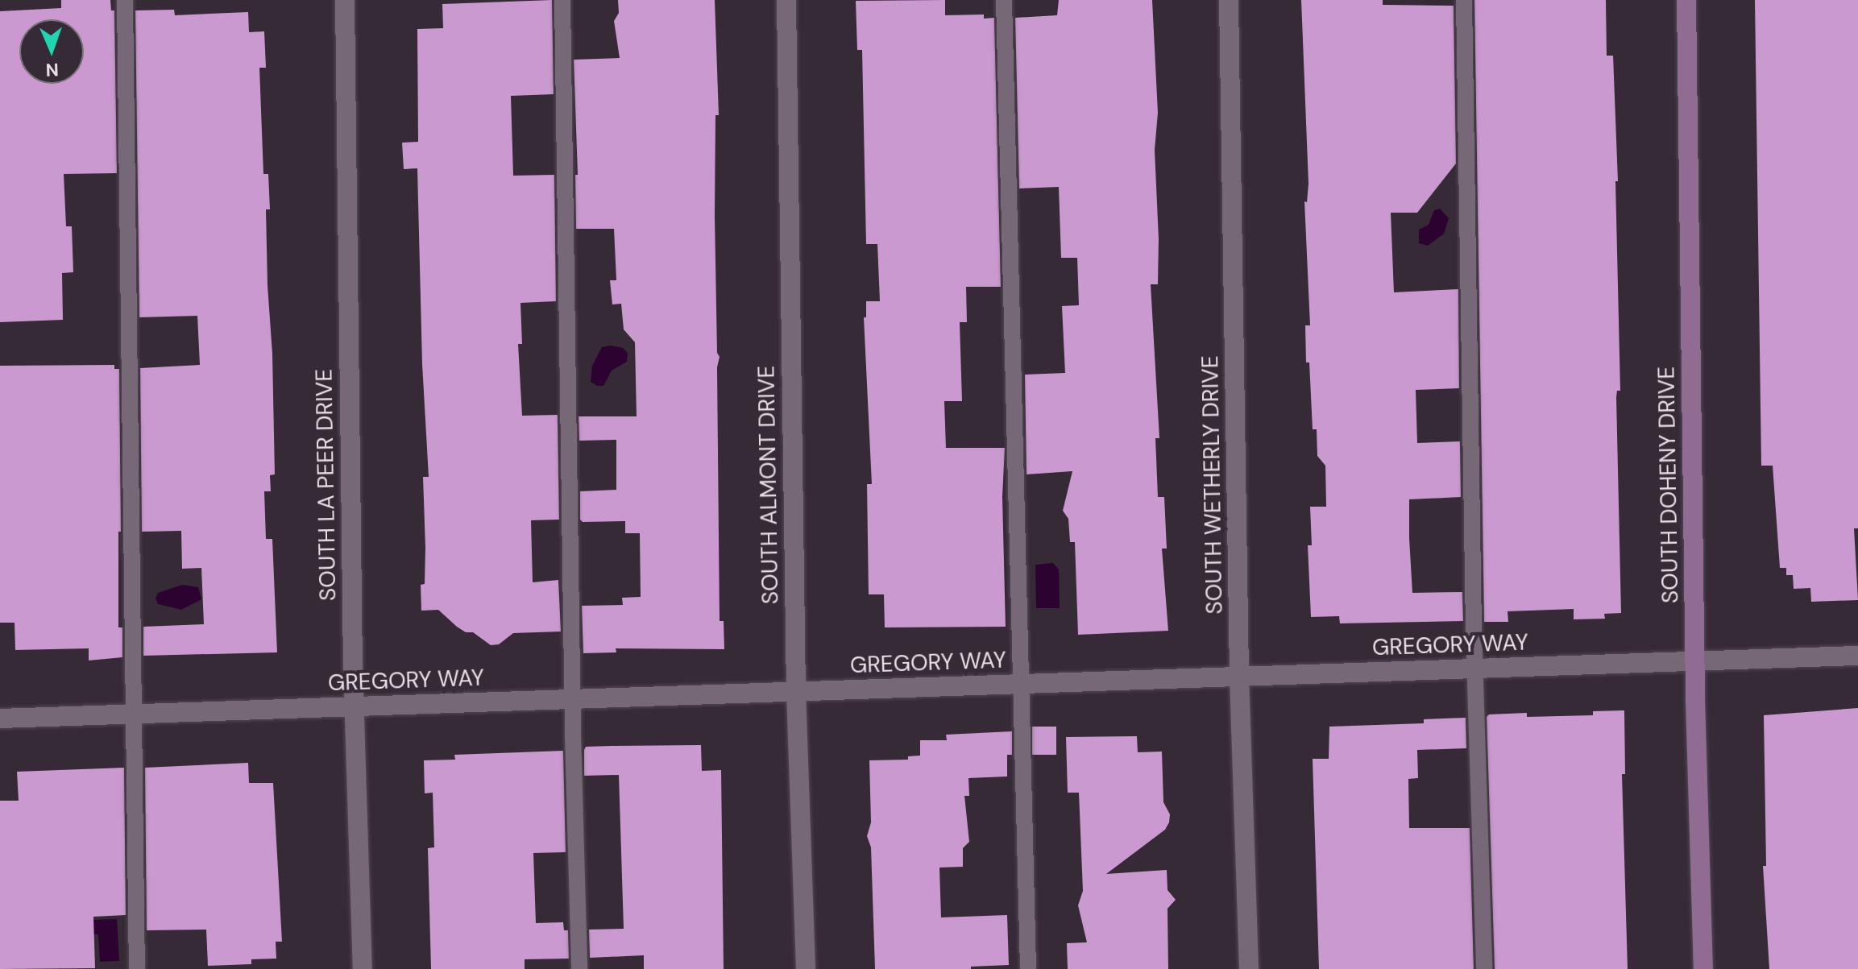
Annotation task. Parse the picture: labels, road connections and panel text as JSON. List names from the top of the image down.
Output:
{
  "streets": {
    "street": [
      "SOUTH LA PEER DRIVE",
      "SOUTH ALMONT DRIVE",
      "SOUTH WETHERLY DRIVE",
      "SOUTH DOHENY DRIVE",
      "GREGORY WAY"
    ]
  },
  "crossings": [
    ["SOUTH LA PEER DRIVE", "GREGORY WAY"],
    ["SOUTH ALMONT DRIVE", "GREGORY WAY"],
    ["SOUTH WETHERLY DRIVE", "GREGORY WAY"],
    ["SOUTH DOHENY DRIVE", "GREGORY WAY"]
  ],
  "north": "bottom"
}
